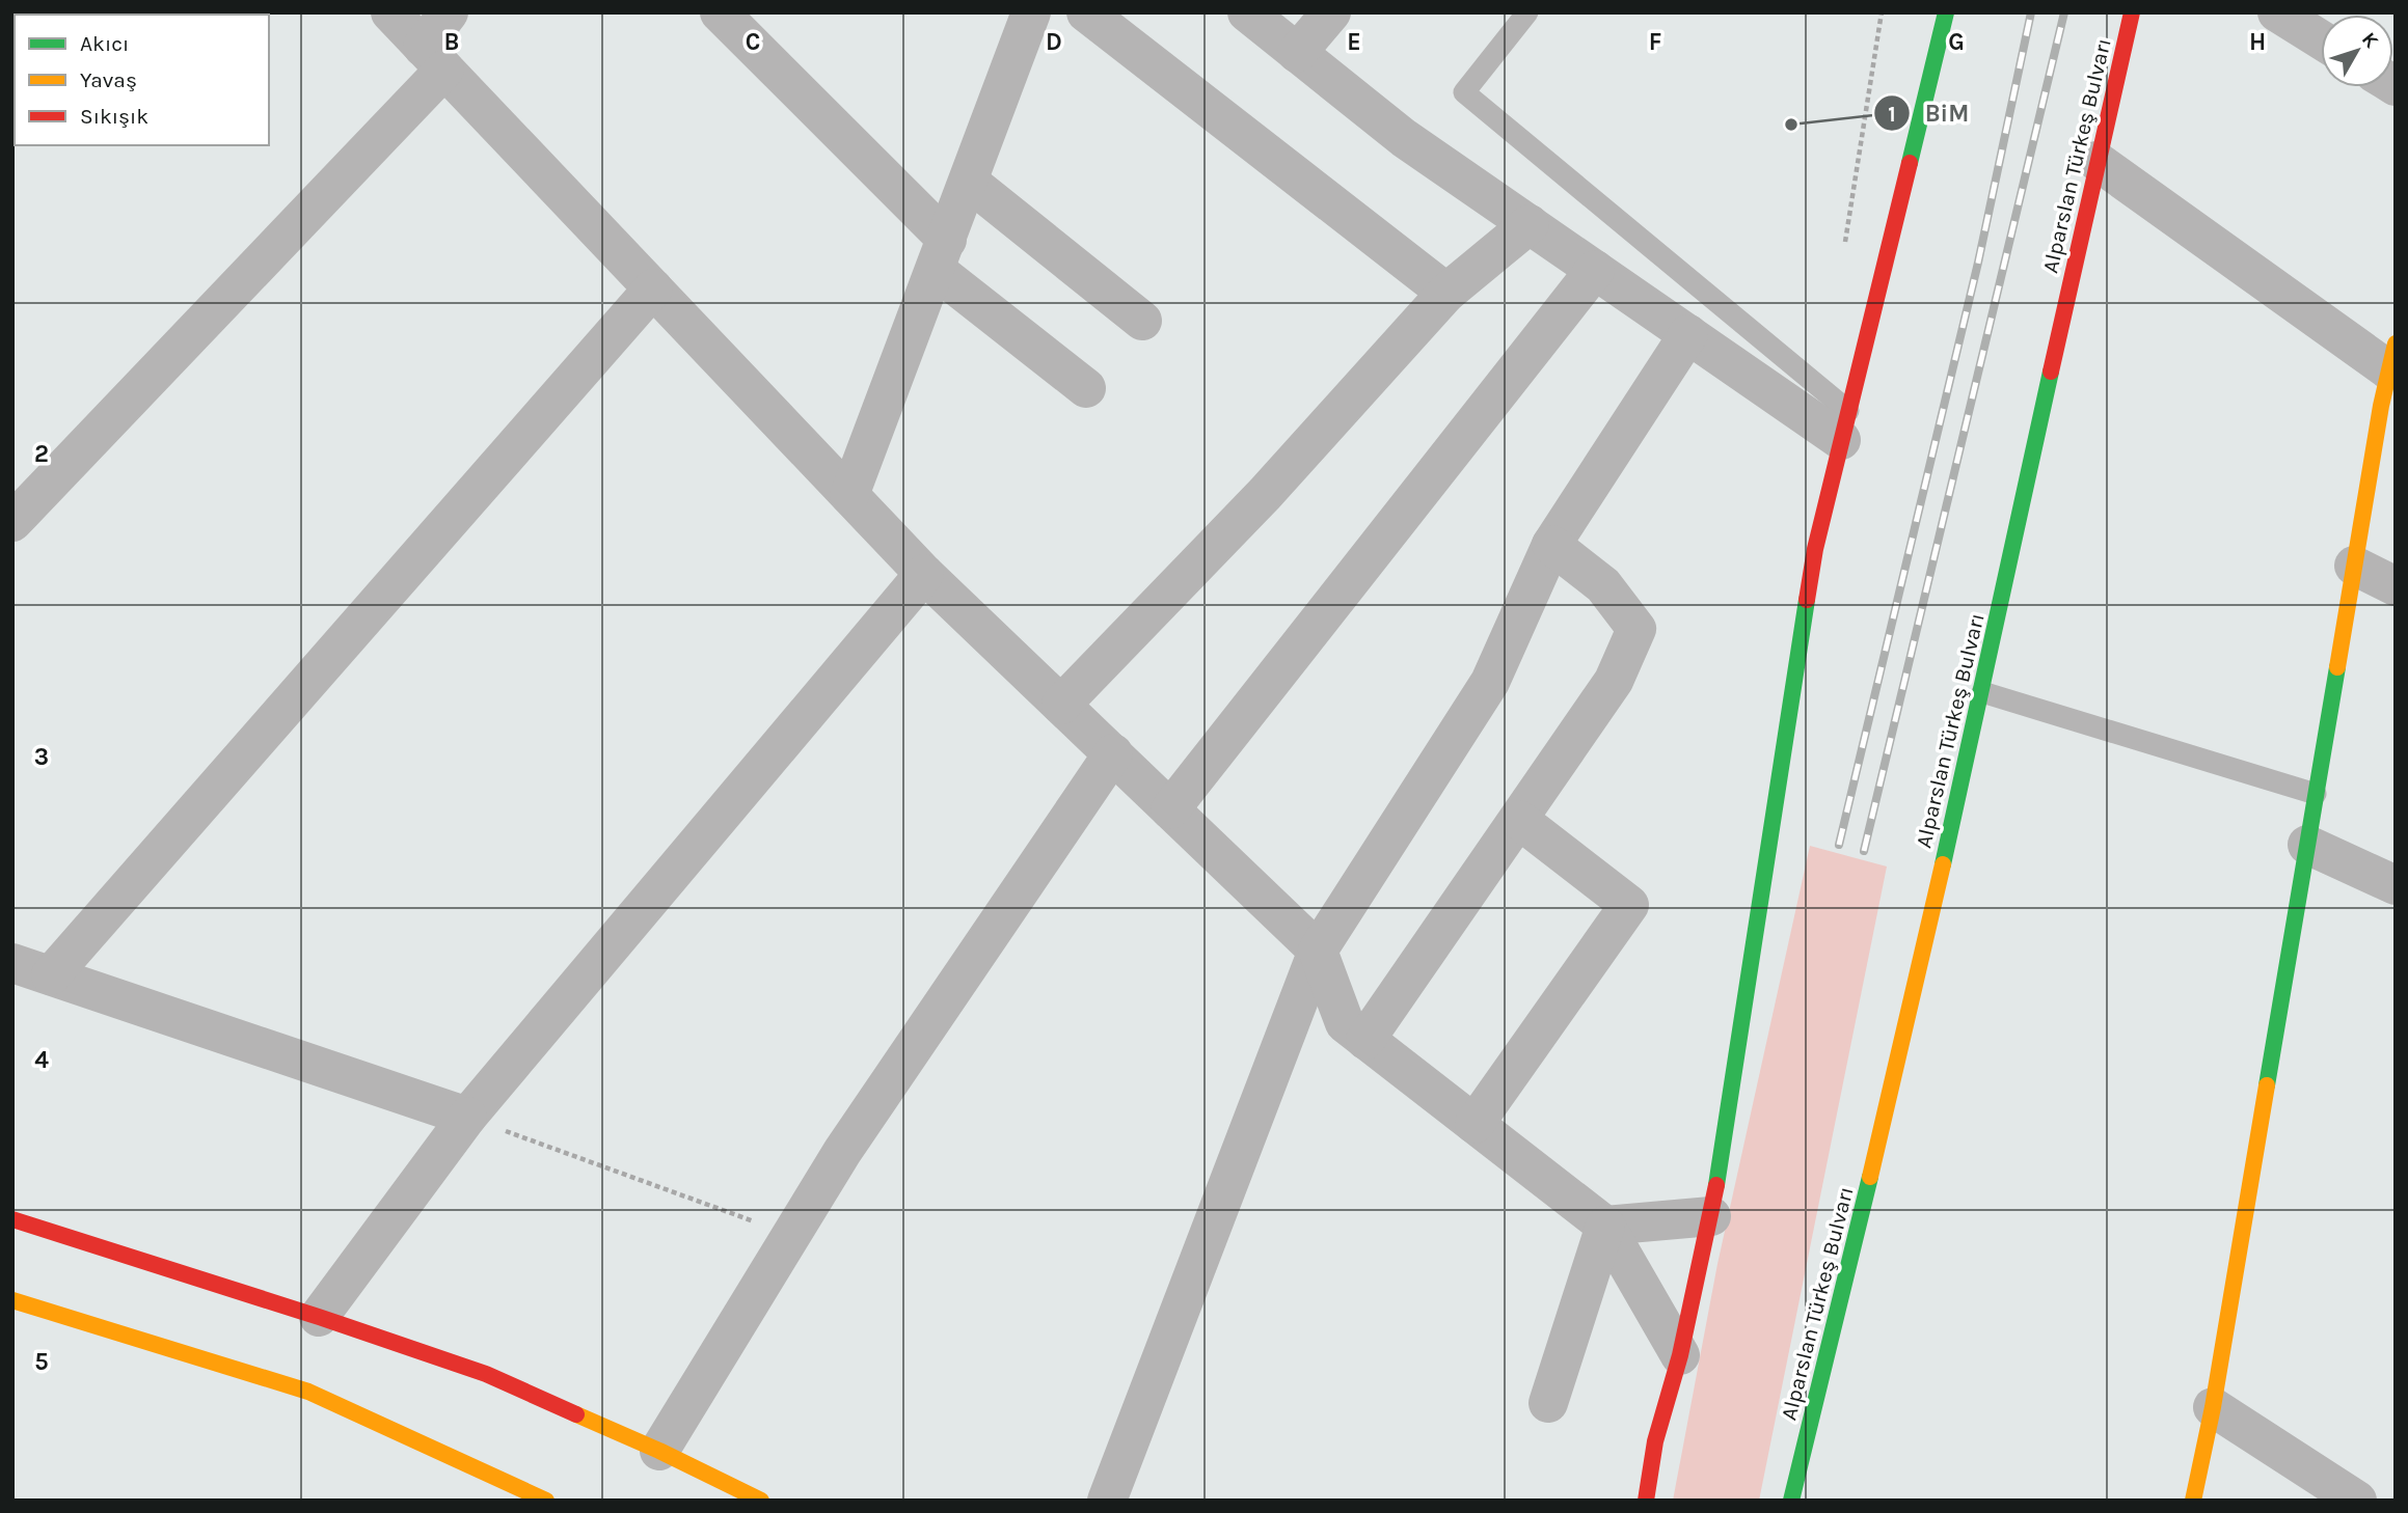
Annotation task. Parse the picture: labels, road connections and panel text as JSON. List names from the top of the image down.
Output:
{
  "streets": {
    "main road": ["Alparslan Türkeş Bulvarı"]
  },
  "places": ["BiM"],
  "legend": ["Akıcı", "Yavaş", "Sıkışık"],
  "north": "top right",
  "grid": {
    "columns": [
      "B",
      "C",
      "D",
      "E",
      "F",
      "G",
      "H"
    ],
    "rows": [
      "2",
      "3",
      "4",
      "5"
    ]
  }
}
